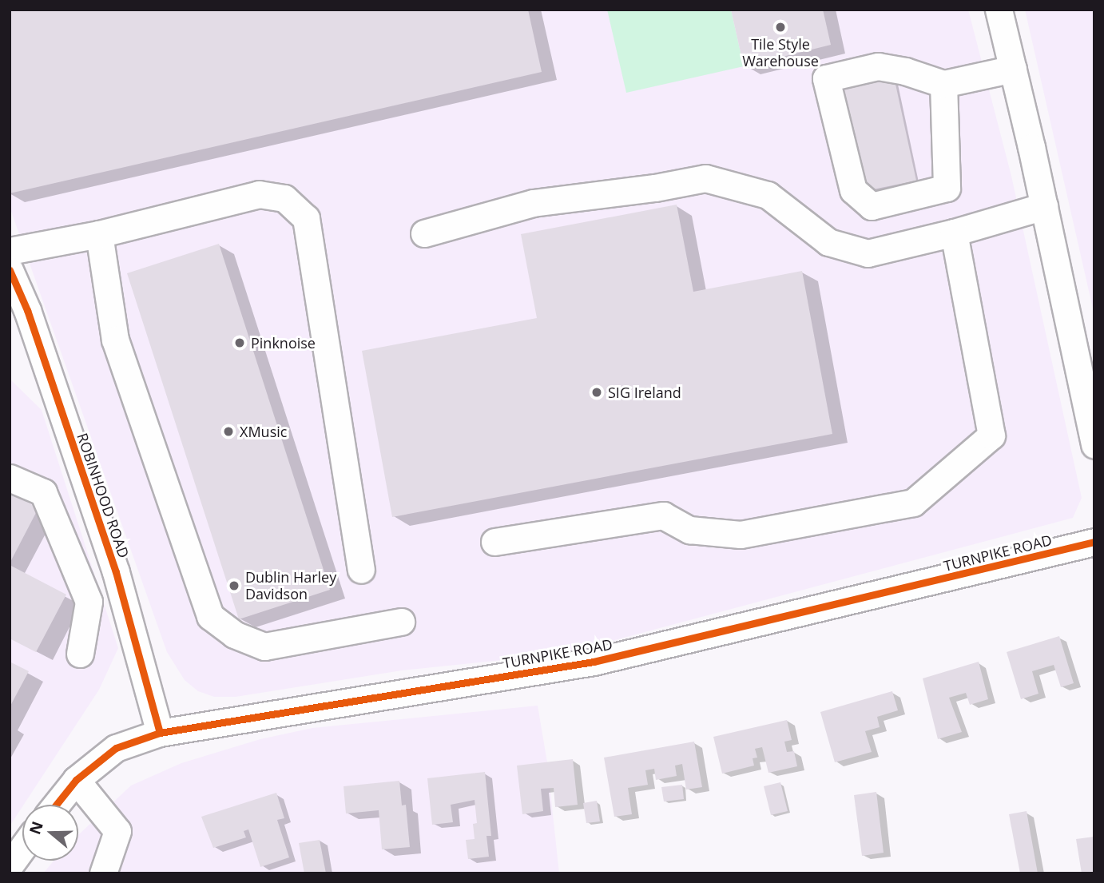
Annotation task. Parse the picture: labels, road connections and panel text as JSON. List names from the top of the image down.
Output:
{
  "streets": {
    "street": ["ROBINHOOD ROAD", "TURNPIKE ROAD"]
  },
  "crossings": [
    ["ROBINHOOD ROAD", "TURNPIKE ROAD"]
  ],
  "places": [
    "Tile Style Warehouse",
    "Pinknoise",
    "SIG Ireland",
    "XMusic",
    "Dublin Harley Davidson"
  ],
  "north": "left"
}
